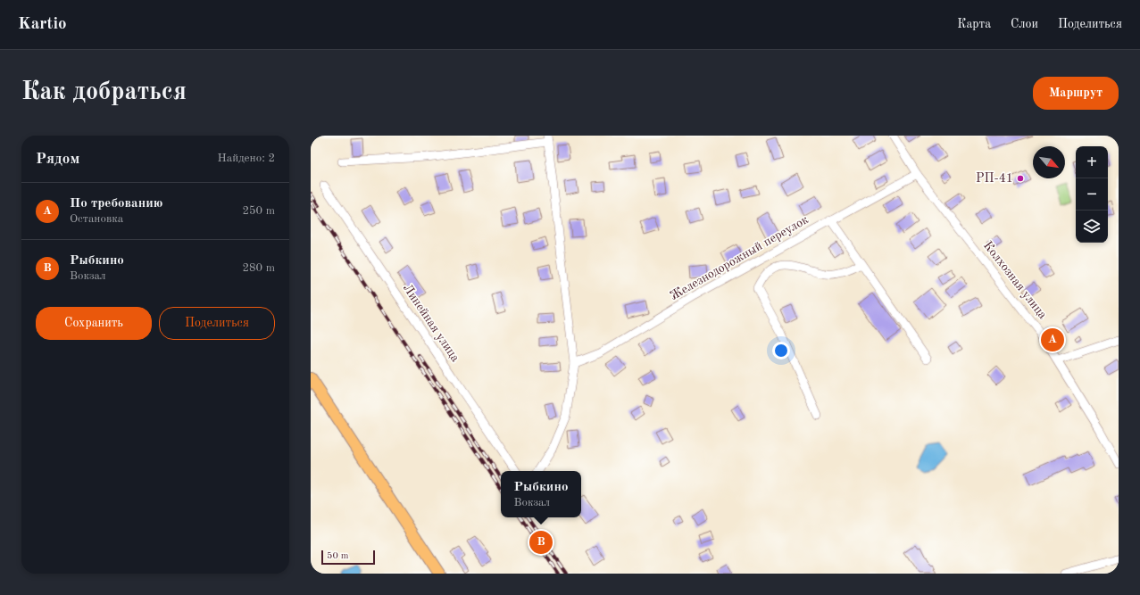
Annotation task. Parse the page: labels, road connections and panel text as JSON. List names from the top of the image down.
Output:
{
  "streets": {
    "street": ["Железнодорожный переулок", "Колхозная улица", "Линейная улица"]
  },
  "crossings": [
    ["Железнодорожный переулок", "Колхозная улица"]
  ],
  "places": ["РП-41"],
  "scale_bar": "50 m",
  "north": "bottom right",
  "page": {
    "header": "Kartio",
    "nav": ["Карта", "Слои", "Поделиться"],
    "buttons": [
      "Маршрут",
      ["Сохранить", "Поделиться"]
    ],
    "title": "Как добраться",
    "heading": ["Рядом", "Найдено: 2"],
    "map_buttons": ["+", "−"],
    "list": [
      {
        "mark": "A",
        "name": "По требованию",
        "note": "Остановка",
        "value": "250 m"
      },
      {
        "mark": "B",
        "name": "Рыбкино",
        "note": "Вокзал",
        "value": "280 m"
      }
    ],
    "pins": ["A", "B"],
    "popup": ["Рыбкино", "Вокзал"],
    "scale": "50 m"
  }
}
